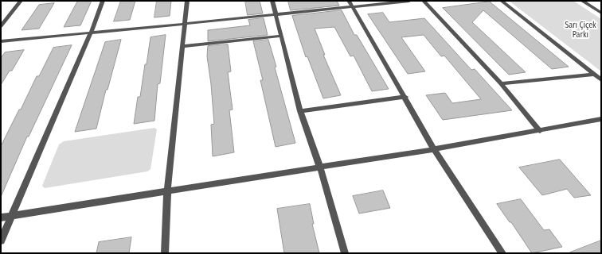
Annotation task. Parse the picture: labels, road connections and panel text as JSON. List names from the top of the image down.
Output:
{
  "parks": ["Sarı Çiçek Parkı"]
}
